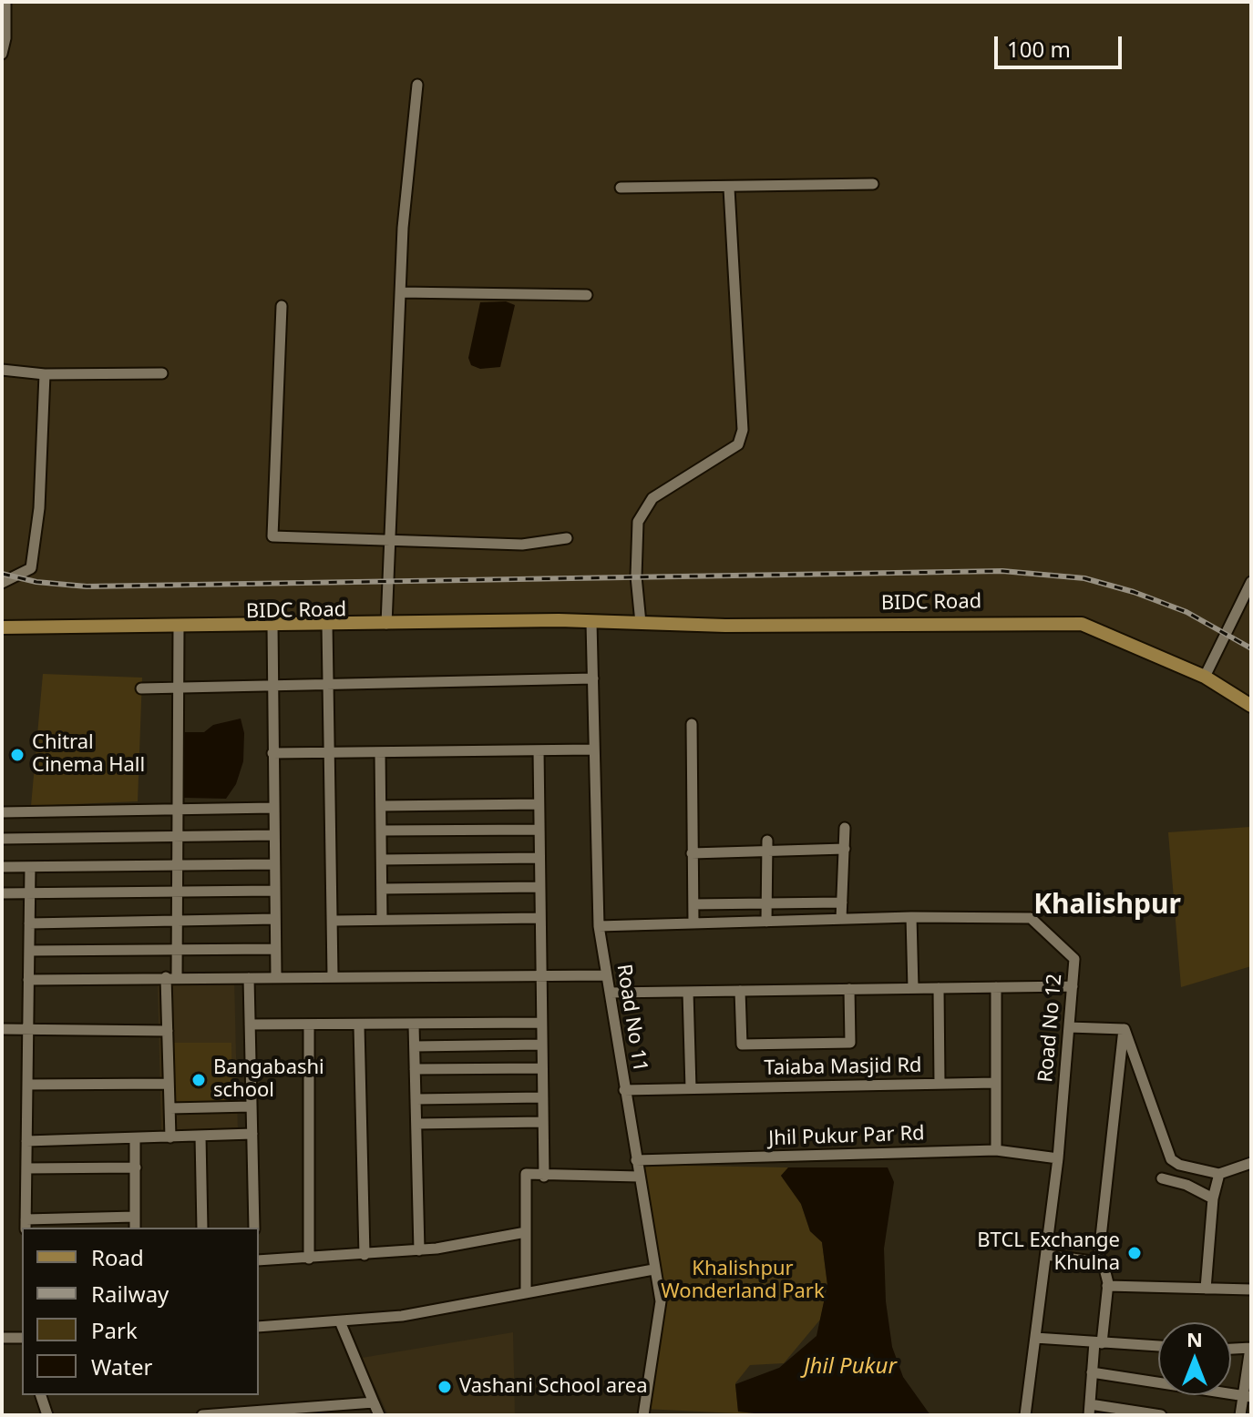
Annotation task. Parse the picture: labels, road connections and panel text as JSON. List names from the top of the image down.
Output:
{
  "streets": {
    "main road": ["BIDC Road"],
    "street": [
      "Road No 11",
      "Road No 12",
      "Taiaba Masjid Rd",
      "Jhil Pukur Par Rd"
    ]
  },
  "crossings": [
    ["BIDC Road", "Road No 11"],
    ["Road No 11", "Road No 12"],
    ["Road No 11", "Taiaba Masjid Rd"],
    ["Road No 11", "Jhil Pukur Par Rd"],
    ["Road No 12", "Jhil Pukur Par Rd"]
  ],
  "districts": ["Khalishpur"],
  "water": ["Jhil Pukur"],
  "parks": ["Khalishpur Wonderland Park"],
  "places": [
    "Chitral Cinema Hall",
    "Bangabashi school",
    "BTCL Exchange Khulna",
    "Vashani School area"
  ],
  "legend": [
    "Road",
    "Railway",
    "Park",
    "Water"
  ],
  "scale_bar": "100 m",
  "north": "top"
}
